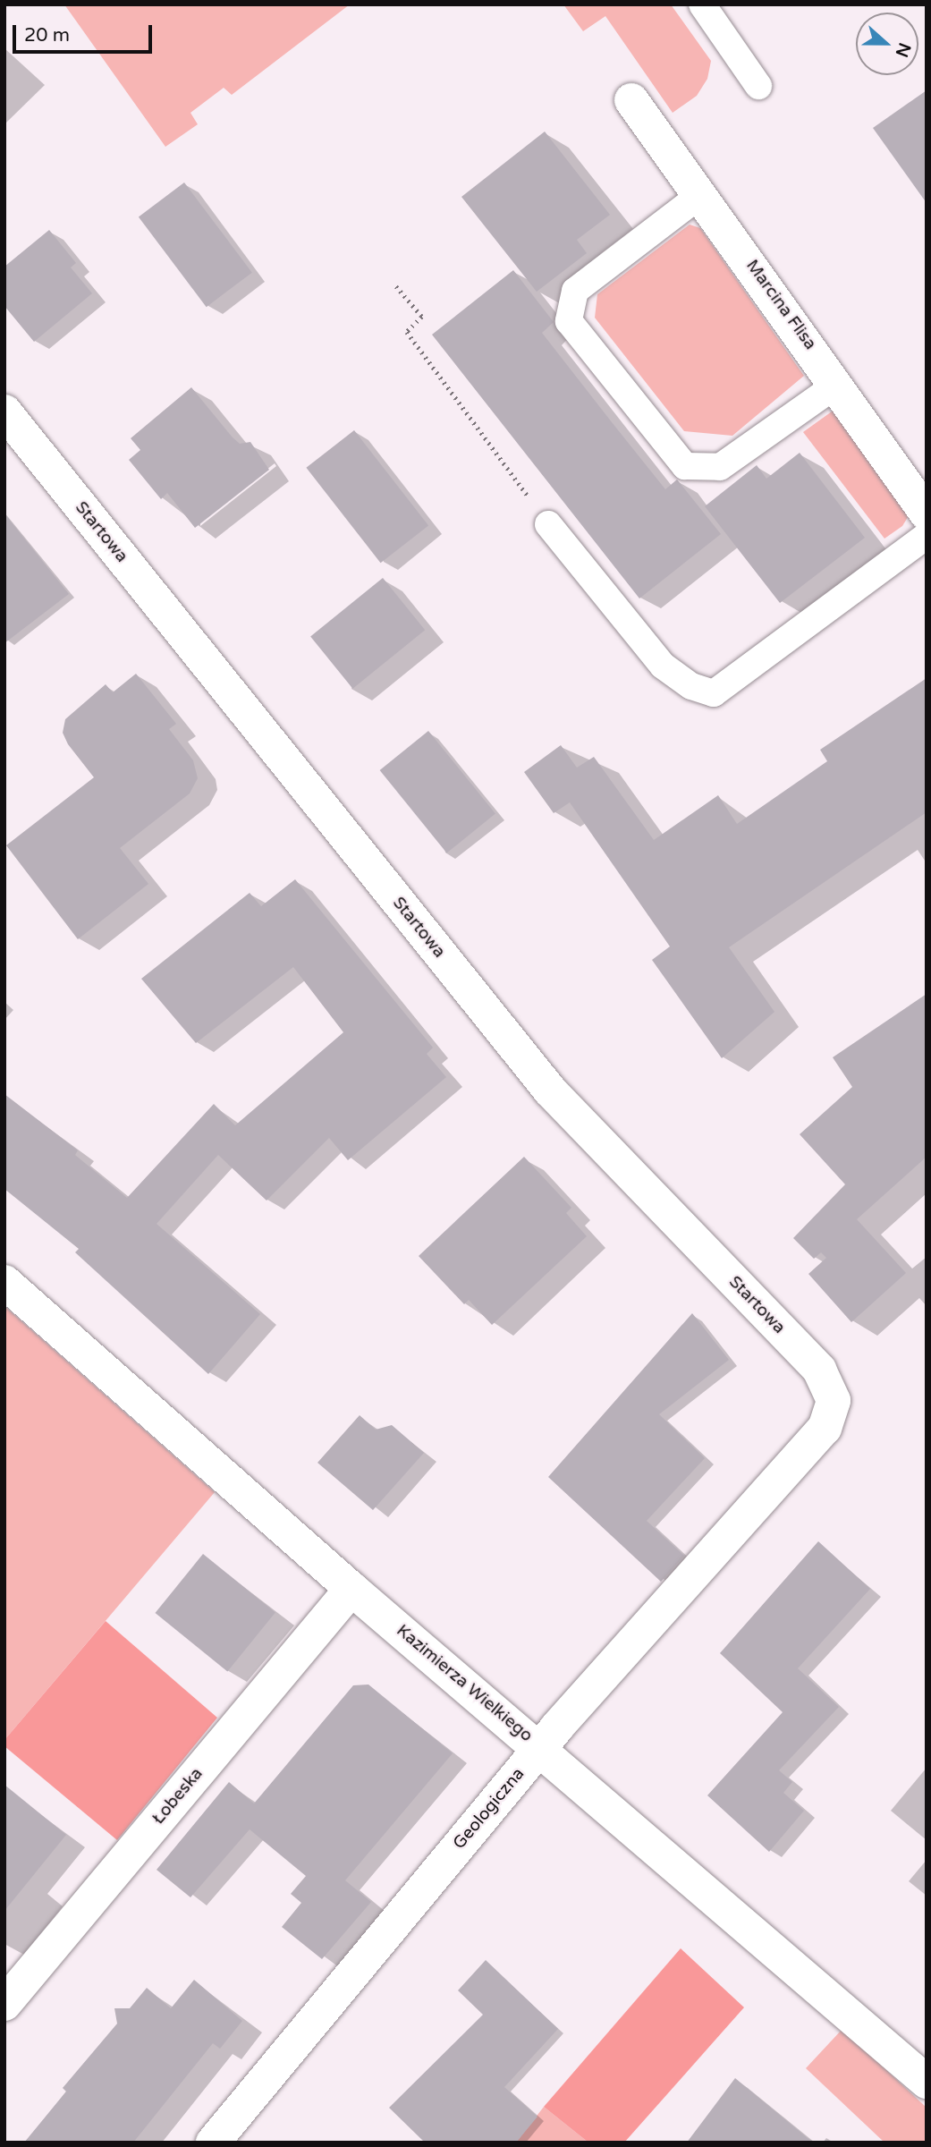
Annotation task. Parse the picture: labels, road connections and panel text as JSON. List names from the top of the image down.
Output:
{
  "streets": {
    "street": [
      "Marcina Flisa",
      "Startowa",
      "Kazimierza Wielkiego",
      "Łobeska",
      "Geologiczna"
    ]
  },
  "crossings": [
    ["Startowa", "Geologiczna"],
    ["Kazimierza Wielkiego", "Łobeska"],
    ["Kazimierza Wielkiego", "Geologiczna"]
  ],
  "scale_bar": "20 m",
  "north": "right"
}
